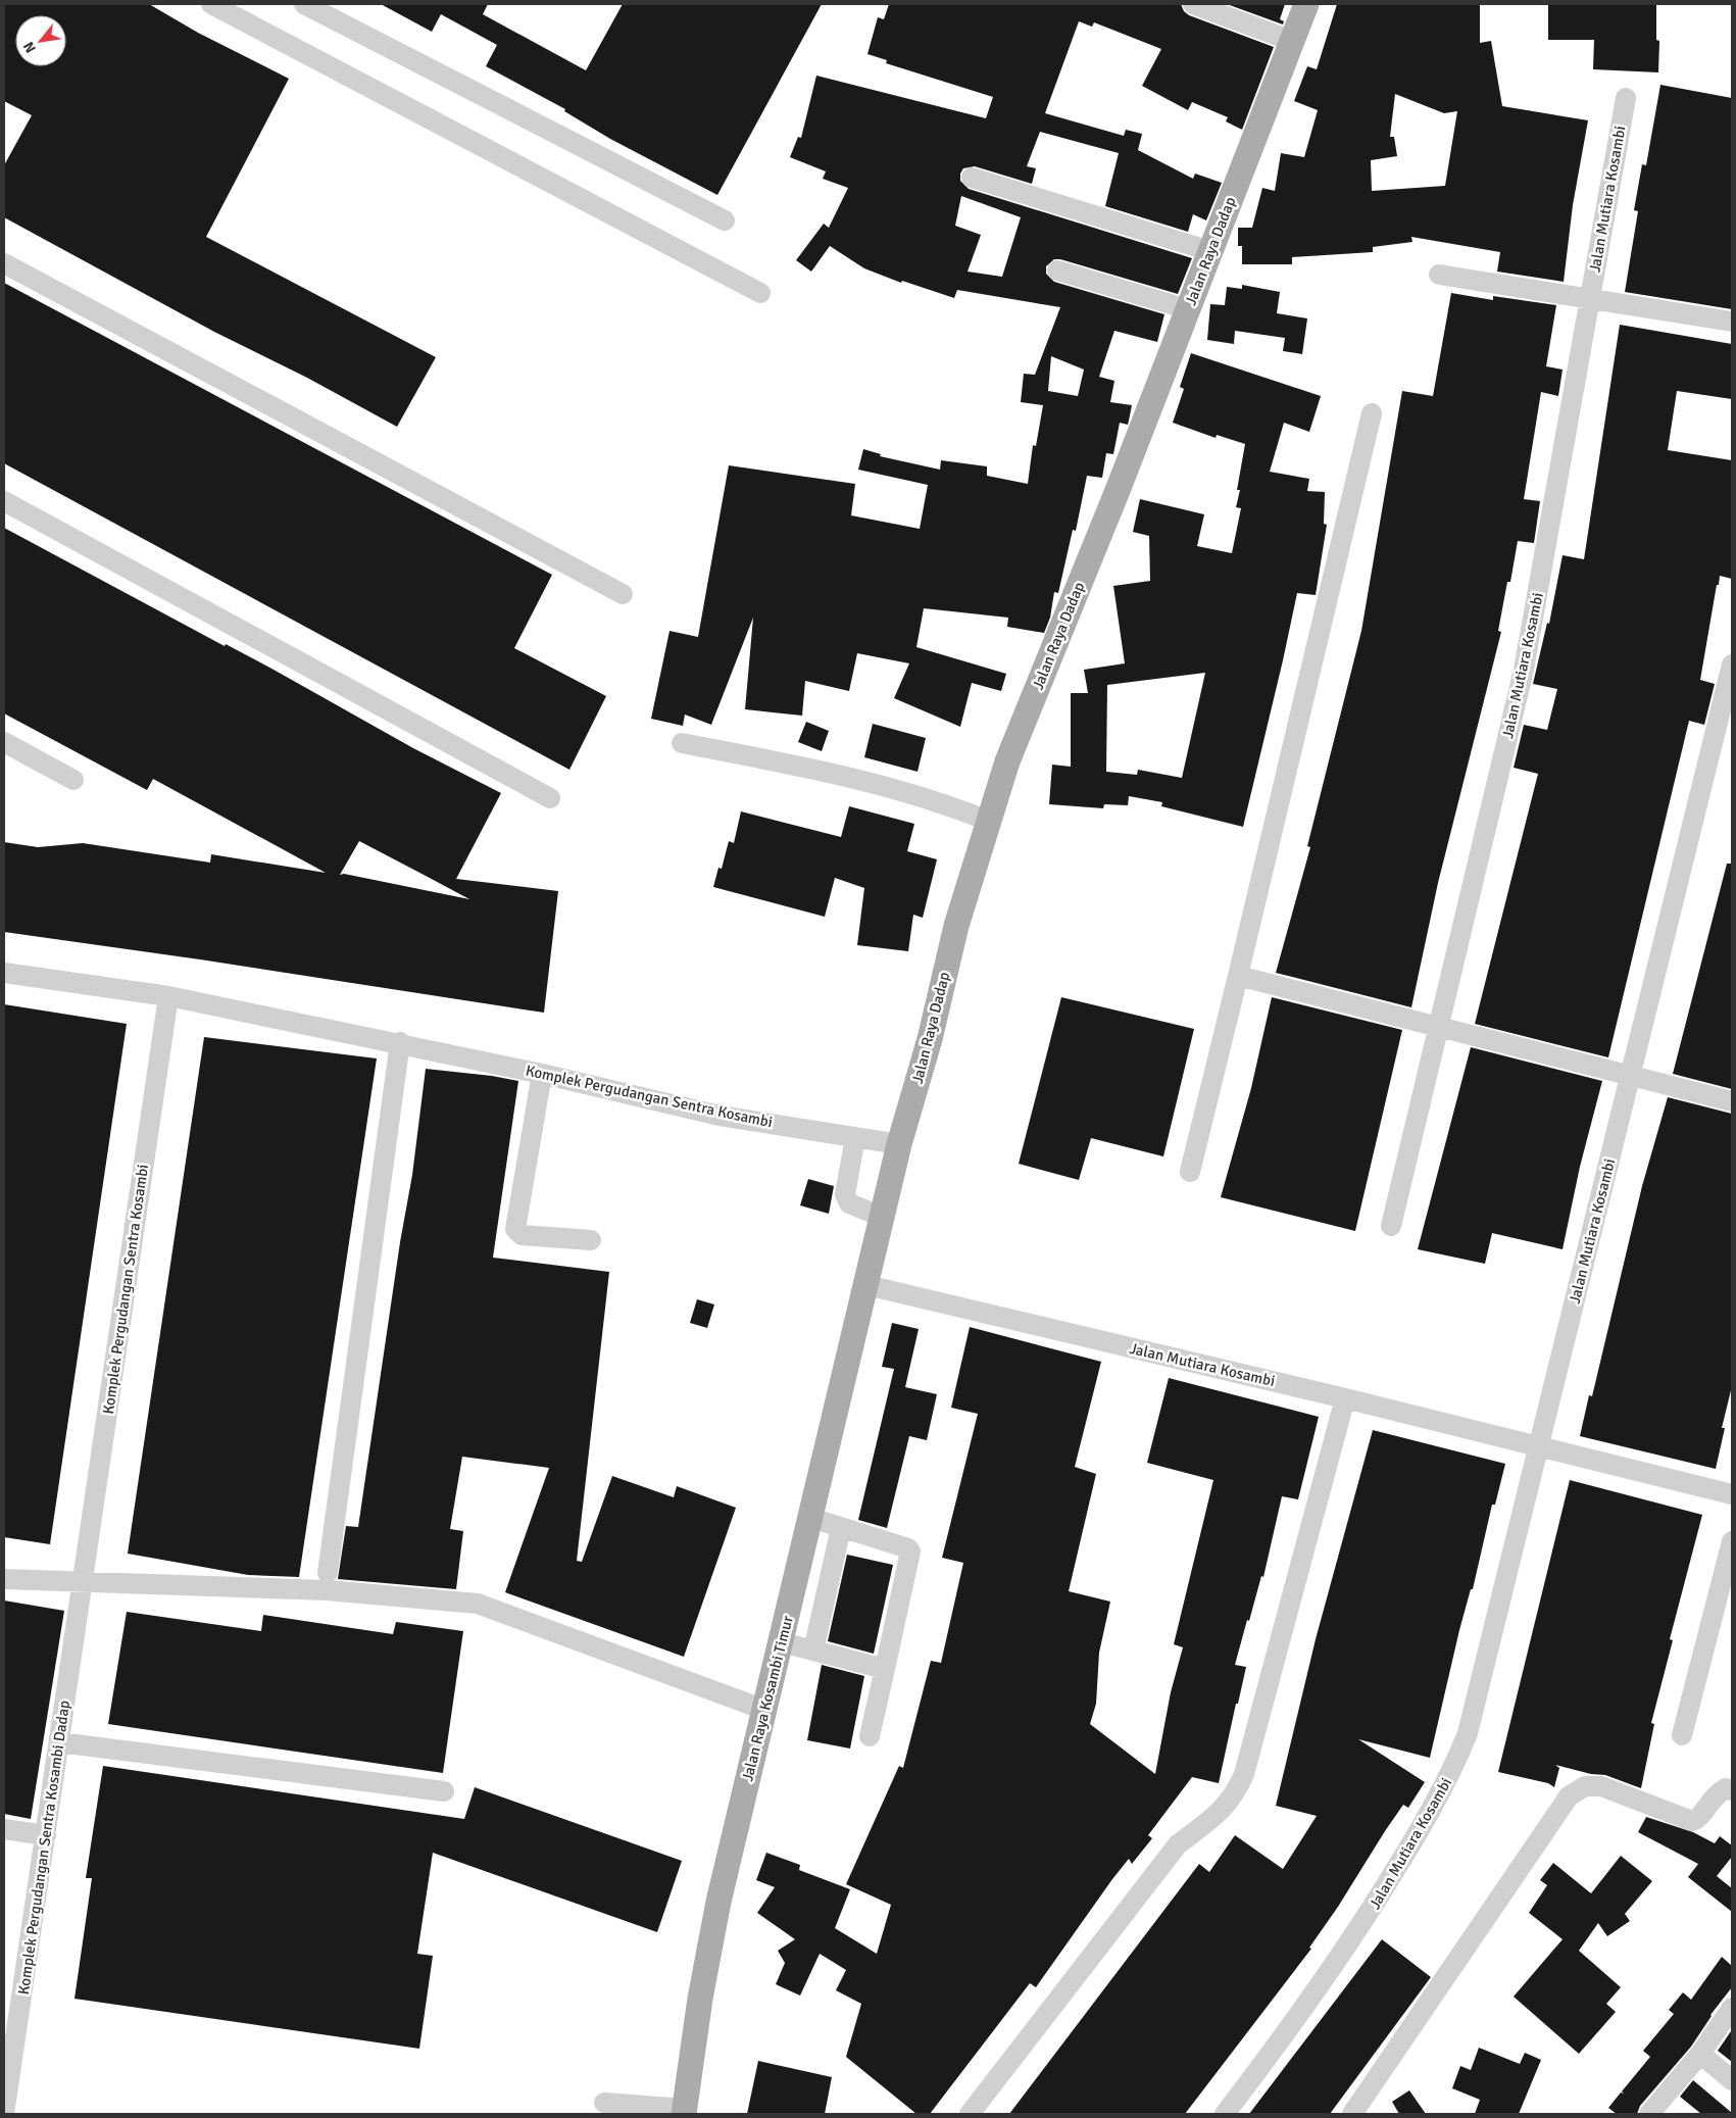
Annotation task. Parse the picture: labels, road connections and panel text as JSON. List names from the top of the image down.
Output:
{
  "streets": {
    "main road": ["Jalan Raya Dadap", "Jalan Raya Kosambi Timur"],
    "street": ["Jalan Mutiara Kosambi", "Komplek Pergudangan Sentra Kosambi", "Komplek Pergudangan Sentra Kosambi Dadap"]
  },
  "crossings": [
    ["Jalan Mutiara Kosambi", "Jalan Raya Dadap"],
    ["Jalan Mutiara Kosambi", "Jalan Raya Kosambi Timur"],
    ["Jalan Raya Dadap", "Komplek Pergudangan Sentra Kosambi"],
    ["Jalan Raya Dadap", "Jalan Raya Kosambi Timur"],
    ["Komplek Pergudangan Sentra Kosambi", "Komplek Pergudangan Sentra Kosambi Dadap"]
  ],
  "north": "bottom left"
}
